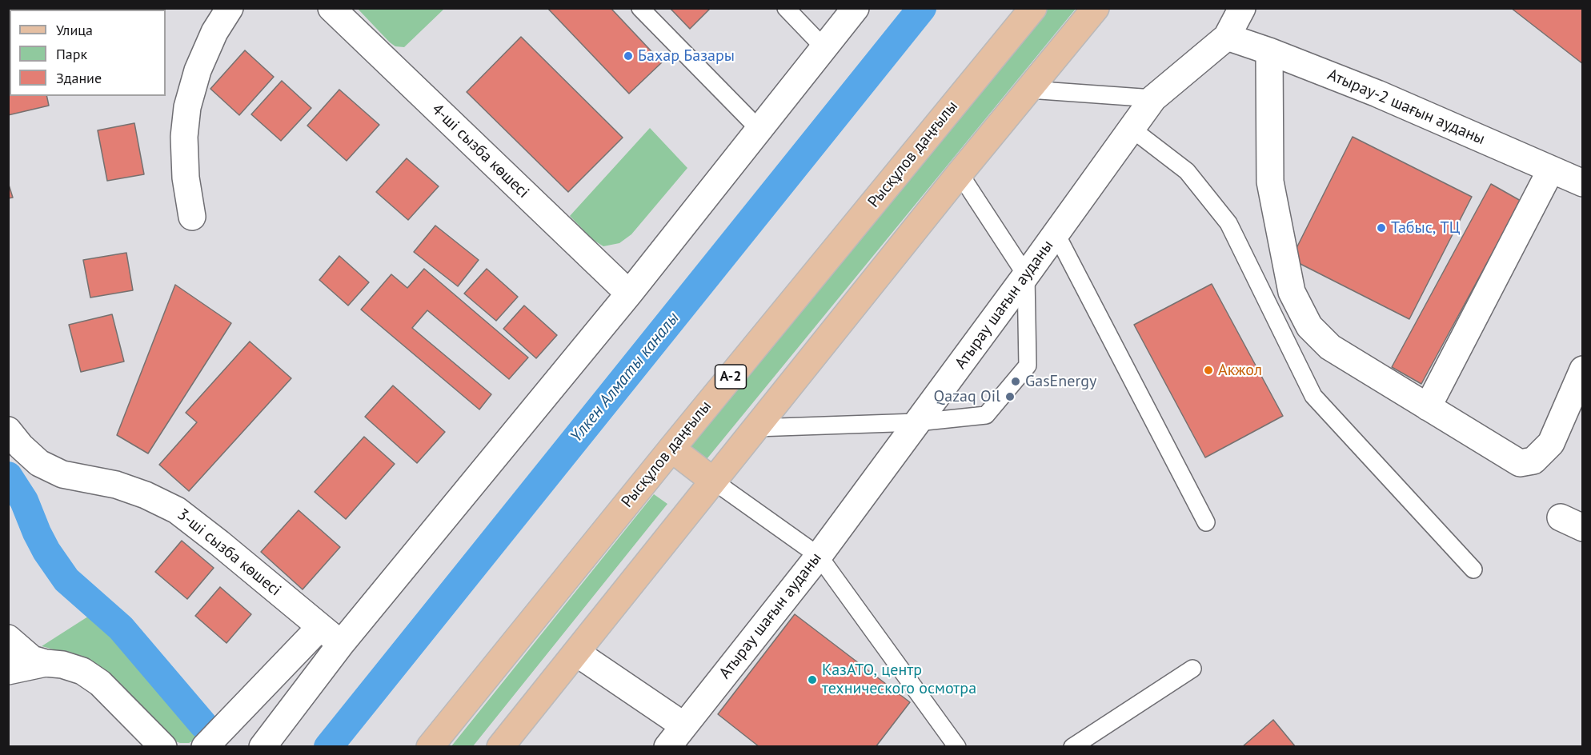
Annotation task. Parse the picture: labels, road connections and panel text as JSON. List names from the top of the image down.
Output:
{
  "streets": {
    "main road": ["Рысқұлов даңғылы", "A-2"],
    "street": [
      "Атырау-2 шағын ауданы",
      "4-ші сызба көшесі",
      "Атырау шағын ауданы",
      "3-ші сызба көшесі"
    ]
  },
  "crossings": [
    ["Атырау-2 шағын ауданы", "Атырау шағын ауданы"]
  ],
  "water": ["Үлкен Алматы каналы"],
  "places": [
    "Бахар Базары",
    "Табыс, ТЦ",
    "Акжол",
    "GasEnergy",
    "Qazaq Oil",
    "КазАТО, центр технического осмотра"
  ],
  "legend": ["Улица", "Парк", "Здание"]
}
